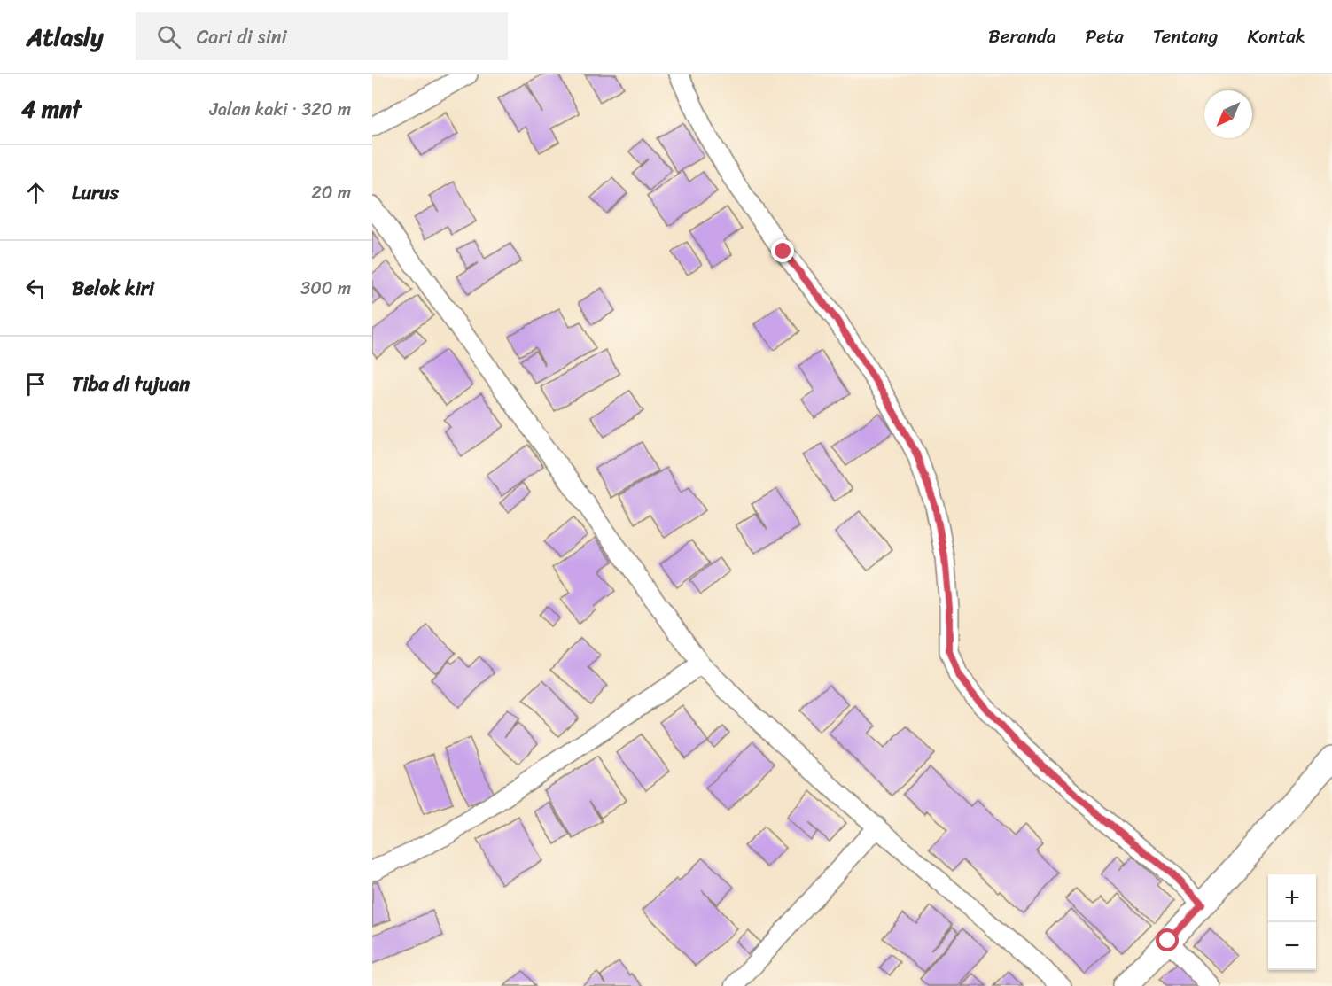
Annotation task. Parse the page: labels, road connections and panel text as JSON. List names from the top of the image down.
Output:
{
  "north": "bottom left",
  "page": {
    "header": "Atlasly",
    "search": "Cari di sini",
    "nav": [
      "Beranda",
      "Peta",
      "Tentang",
      "Kontak"
    ],
    "heading": ["4 mnt", "Jalan kaki · 320 m"],
    "list": [
      ["Lurus", "20 m"],
      ["Belok kiri", "300 m"],
      "Tiba di tujuan"
    ],
    "map_buttons": ["+", "−"]
  }
}
